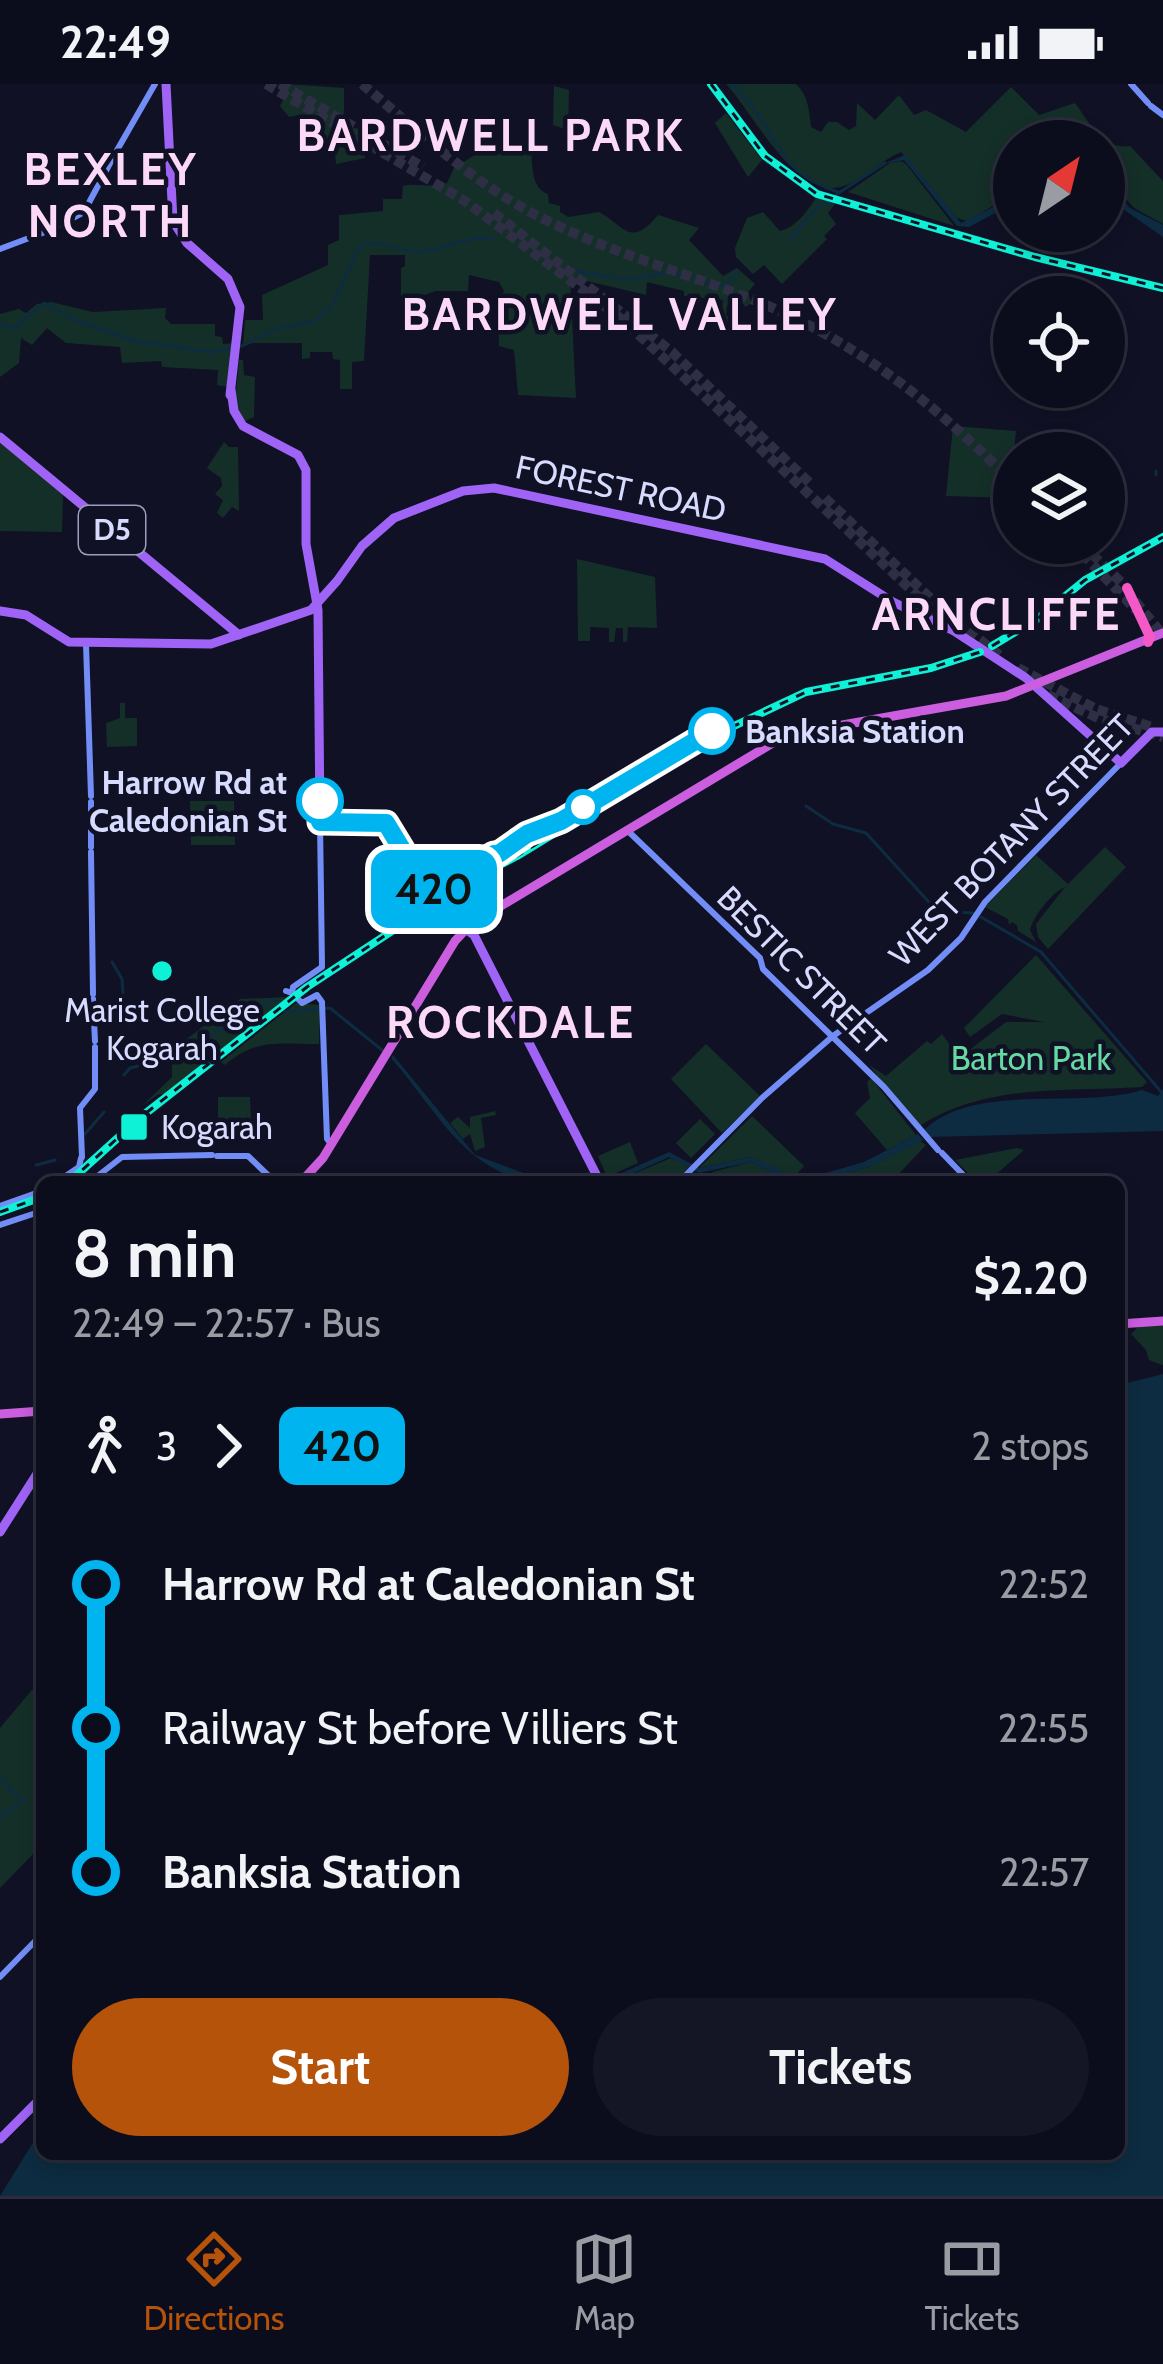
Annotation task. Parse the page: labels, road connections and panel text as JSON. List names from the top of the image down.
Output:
{
  "streets": {
    "main road": [
      "FOREST ROAD",
      "D5",
      "WEST BOTANY STREET",
      "BESTIC STREET"
    ]
  },
  "crossings": [
    ["FOREST ROAD", "D5"],
    ["FOREST ROAD", "WEST BOTANY STREET"],
    ["WEST BOTANY STREET", "BESTIC STREET"]
  ],
  "districts": [
    "BARDWELL PARK",
    "BEXLEY NORTH",
    "BARDWELL VALLEY",
    "ARNCLIFFE",
    "ROCKDALE"
  ],
  "parks": ["Barton Park"],
  "places": {
    "other": ["Banksia Station", "Harrow Rd at Caledonian St", "Marist College Kogarah"],
    "transit": ["Kogarah"]
  },
  "lines": ["bus line 420"],
  "north": "top right",
  "page": {
    "status": "22:49",
    "on_map": "420",
    "heading": ["8 min", "22:49 – 22:57 · Bus", "$2.20"],
    "legs": ["3", "420", "2 stops"],
    "list": [
      {
        "name": "Harrow Rd at Caledonian St",
        "value": "22:52"
      },
      {
        "name": "Railway St before Villiers St",
        "value": "22:55"
      },
      {
        "name": "Banksia Station",
        "value": "22:57"
      }
    ],
    "buttons": ["Start", "Tickets"],
    "tabs": ["Directions", "Map", "Tickets"]
  }
}
